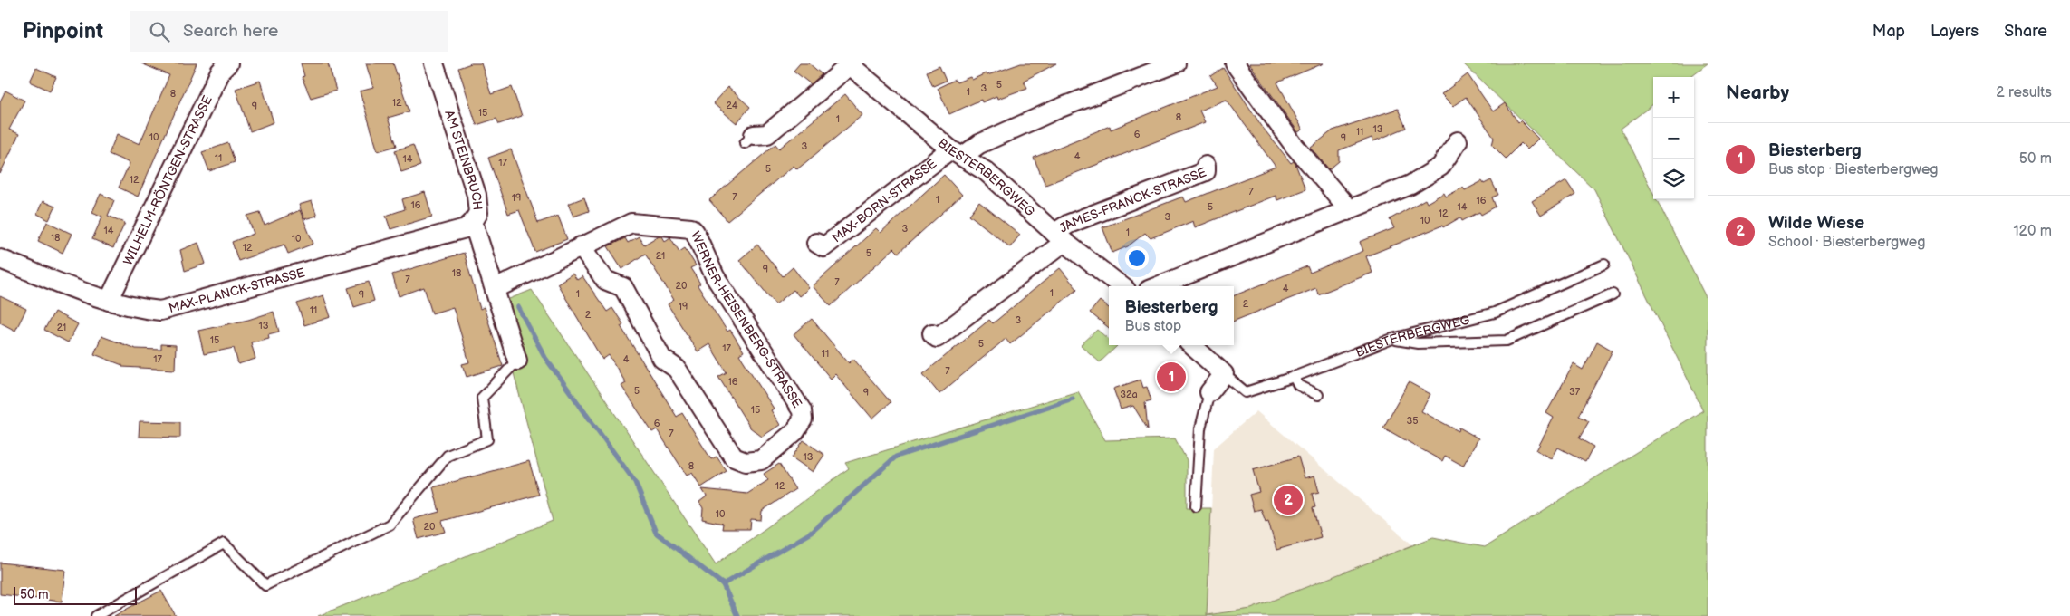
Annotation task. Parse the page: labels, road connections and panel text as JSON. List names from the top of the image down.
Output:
{
  "streets": {
    "street": [
      "AM STEINBRUCH",
      "BIESTERBERGWEG",
      "WILHELM-RÖNTGEN-STRASSE",
      "JAMES-FRANCK-STRASSE",
      "MAX-BORN-STRASSE",
      "MAX-PLANCK-STRASSE",
      "WERNER-HEISENBERG-STRASSE"
    ]
  },
  "crossings": [
    ["AM STEINBRUCH", "MAX-PLANCK-STRASSE"],
    ["AM STEINBRUCH", "WERNER-HEISENBERG-STRASSE"],
    ["BIESTERBERGWEG", "JAMES-FRANCK-STRASSE"],
    ["BIESTERBERGWEG", "MAX-BORN-STRASSE"],
    ["WILHELM-RÖNTGEN-STRASSE", "MAX-PLANCK-STRASSE"]
  ],
  "house_numbers": [
    "5",
    "3",
    "1",
    "8",
    "12",
    "24",
    "9",
    "15",
    "8",
    "1",
    "13",
    "11",
    "6",
    "10",
    "9",
    "3",
    "4",
    "11",
    "14",
    "17",
    "5",
    "12",
    "7",
    "7",
    "19",
    "1",
    "16",
    "16",
    "5",
    "14",
    "12",
    "3",
    "10",
    "3",
    "14",
    "1",
    "18",
    "10",
    "12",
    "5",
    "21",
    "9",
    "18",
    "7",
    "7",
    "20",
    "4",
    "1",
    "1",
    "9",
    "2",
    "19",
    "11",
    "2",
    "3",
    "13",
    "21",
    "15",
    "5",
    "17",
    "11",
    "17",
    "4",
    "7",
    "16",
    "5",
    "37",
    "9",
    "32a",
    "15",
    "35",
    "6",
    "7",
    "13",
    "8",
    "12",
    "10",
    "20"
  ],
  "scale_bar": "50 m",
  "page": {
    "header": "Pinpoint",
    "search": "Search here",
    "nav": ["Map", "Layers", "Share"],
    "heading": ["Nearby", "2 results"],
    "map_buttons": ["+", "−"],
    "list": [
      {
        "mark": "1",
        "name": "Biesterberg",
        "note": "Bus stop · Biesterbergweg",
        "value": "50 m"
      },
      {
        "mark": "2",
        "name": "Wilde Wiese",
        "note": "School · Biesterbergweg",
        "value": "120 m"
      }
    ],
    "popup": ["Biesterberg", "Bus stop"],
    "pins": ["1", "2"],
    "scale": "50 m"
  }
}
